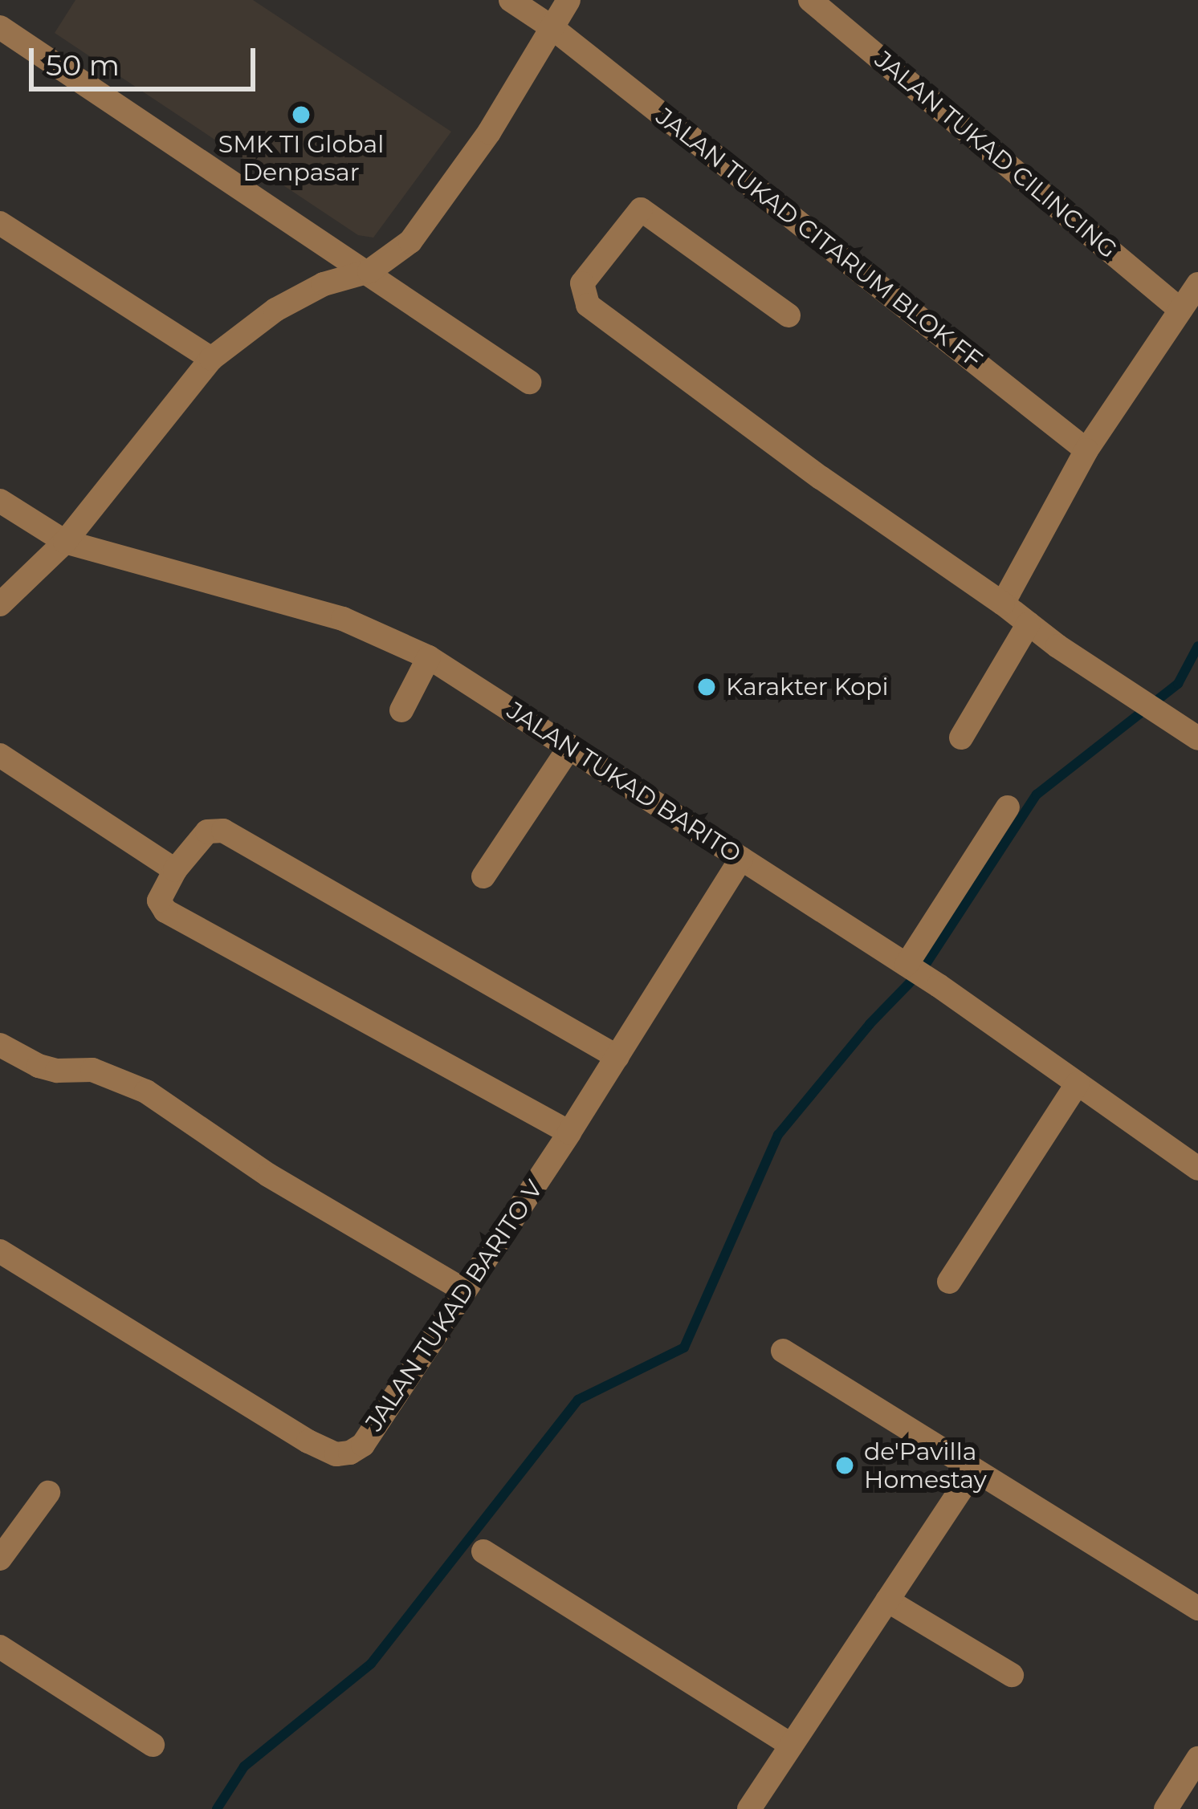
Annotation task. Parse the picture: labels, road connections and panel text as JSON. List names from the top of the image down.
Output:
{
  "streets": {
    "street": [
      "JALAN TUKAD CILINCING",
      "JALAN TUKAD CITARUM BLOK FF",
      "JALAN TUKAD BARITO",
      "JALAN TUKAD BARITO V"
    ]
  },
  "crossings": [
    ["JALAN TUKAD BARITO", "JALAN TUKAD BARITO V"]
  ],
  "places": ["SMK TI Global Denpasar", "Karakter Kopi", "de'Pavilla Homestay"],
  "scale_bar": "50 m"
}
